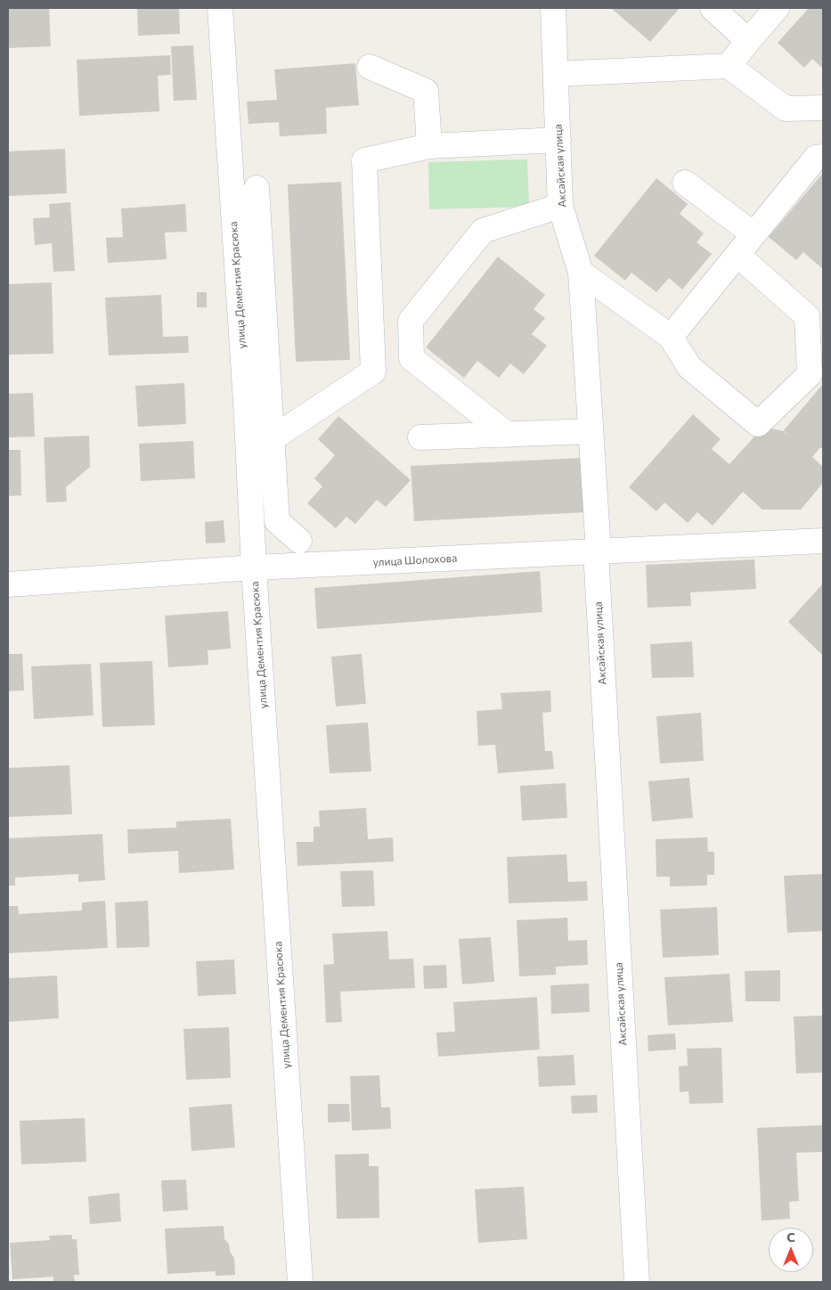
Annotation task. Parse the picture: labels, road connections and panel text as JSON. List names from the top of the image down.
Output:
{
  "streets": {
    "street": ["Аксайская улица", "улица Дементия Красюка", "улица Шолохова"]
  },
  "crossings": [
    ["Аксайская улица", "улица Шолохова"],
    ["улица Дементия Красюка", "улица Шолохова"]
  ],
  "north": "top"
}
